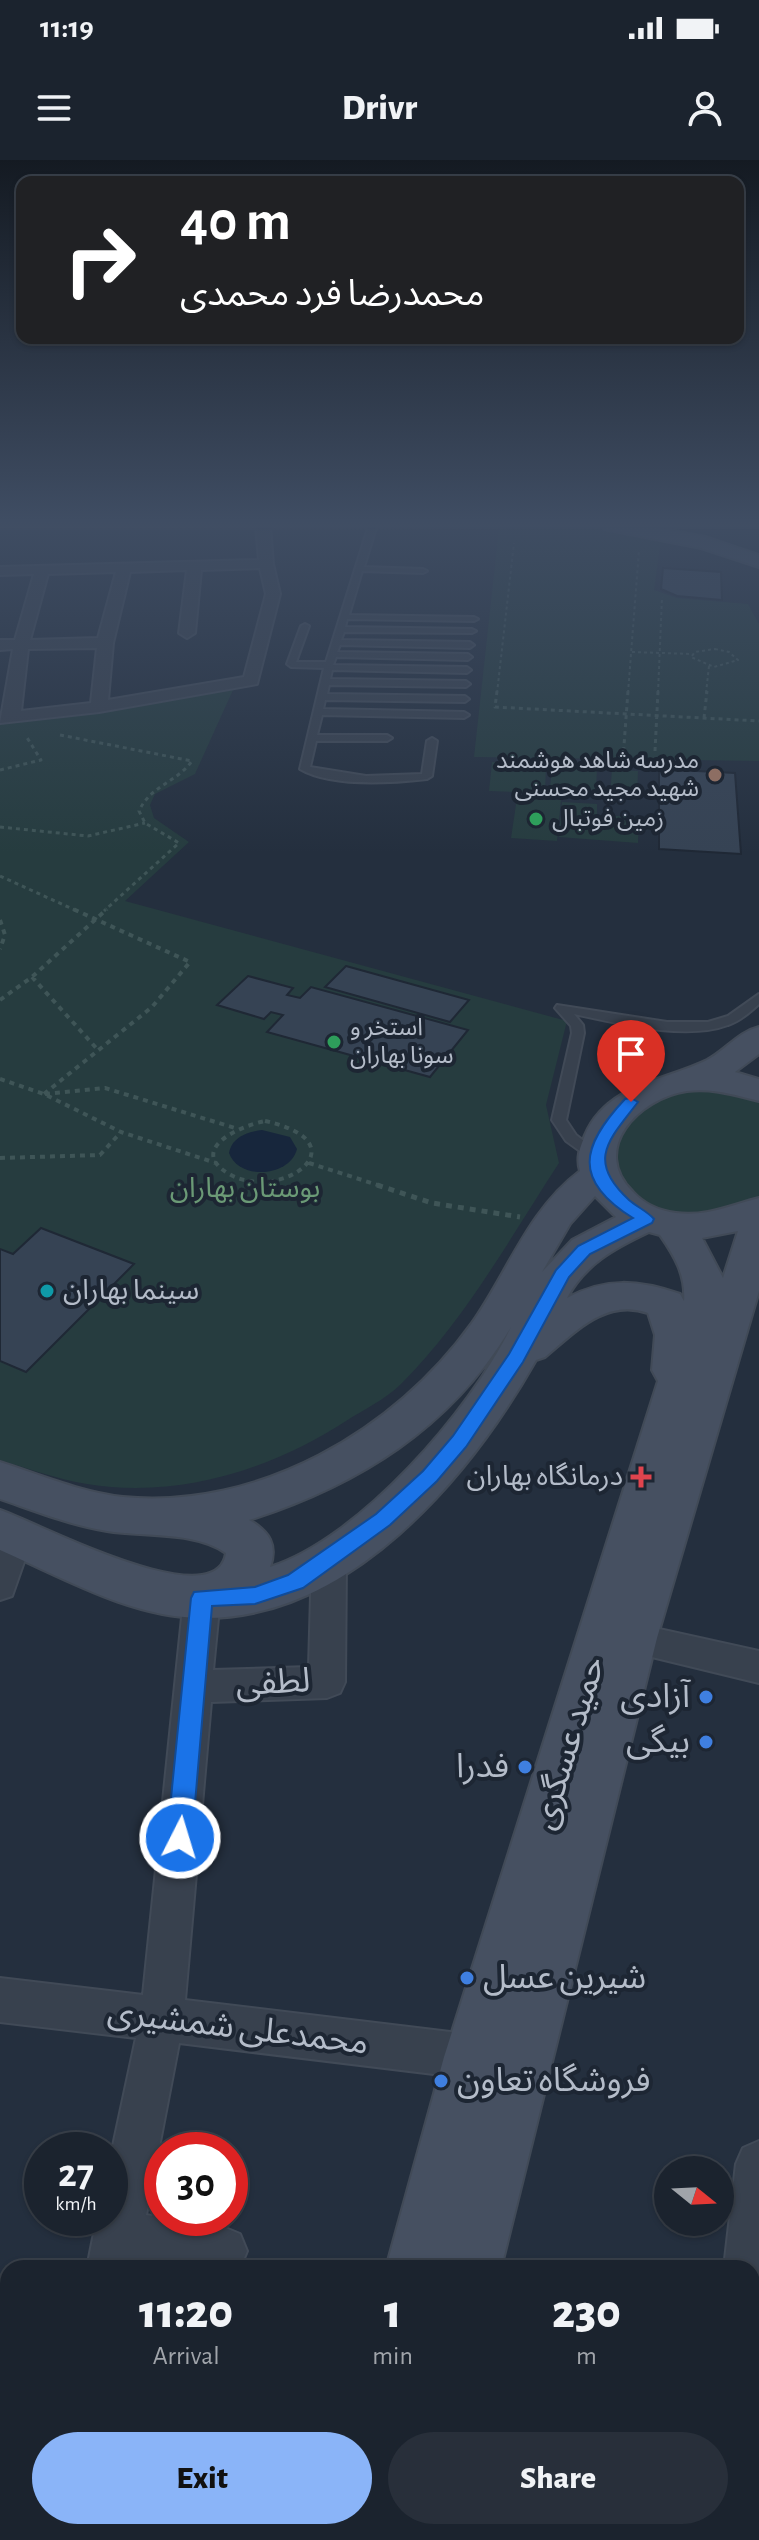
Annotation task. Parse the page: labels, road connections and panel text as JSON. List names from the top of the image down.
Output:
{
  "streets": {
    "main road": ["حمید عسگری"],
    "street": ["لطفی", "محمدعلی شمشیری"]
  },
  "crossings": [
    ["حمید عسگری", "محمدعلی شمشیری"]
  ],
  "parks": ["بوستان بهاران"],
  "places": {
    "other": [
      "مدرسه شاهد هوشمند شهید مجید محسنی",
      "زمین فوتبال",
      "استخر و سونا بهاران",
      "سینما بهاران",
      "آزادی",
      "بیگی",
      "فدرا",
      "شیرین عسل",
      "فروشگاه تعاون"
    ],
    "health": ["درمانگاه بهاران"]
  },
  "north": "right",
  "page": {
    "status": "11:19",
    "header": "Drivr",
    "turn": ["40 m", "محمدرضا فرد محمدی"],
    "speed": "27 km/h",
    "limit": "30",
    "eta": [
      "11:20",
      "Arrival",
      "1",
      "min",
      "230",
      "m"
    ],
    "buttons": ["Exit", "Share"]
  }
}
